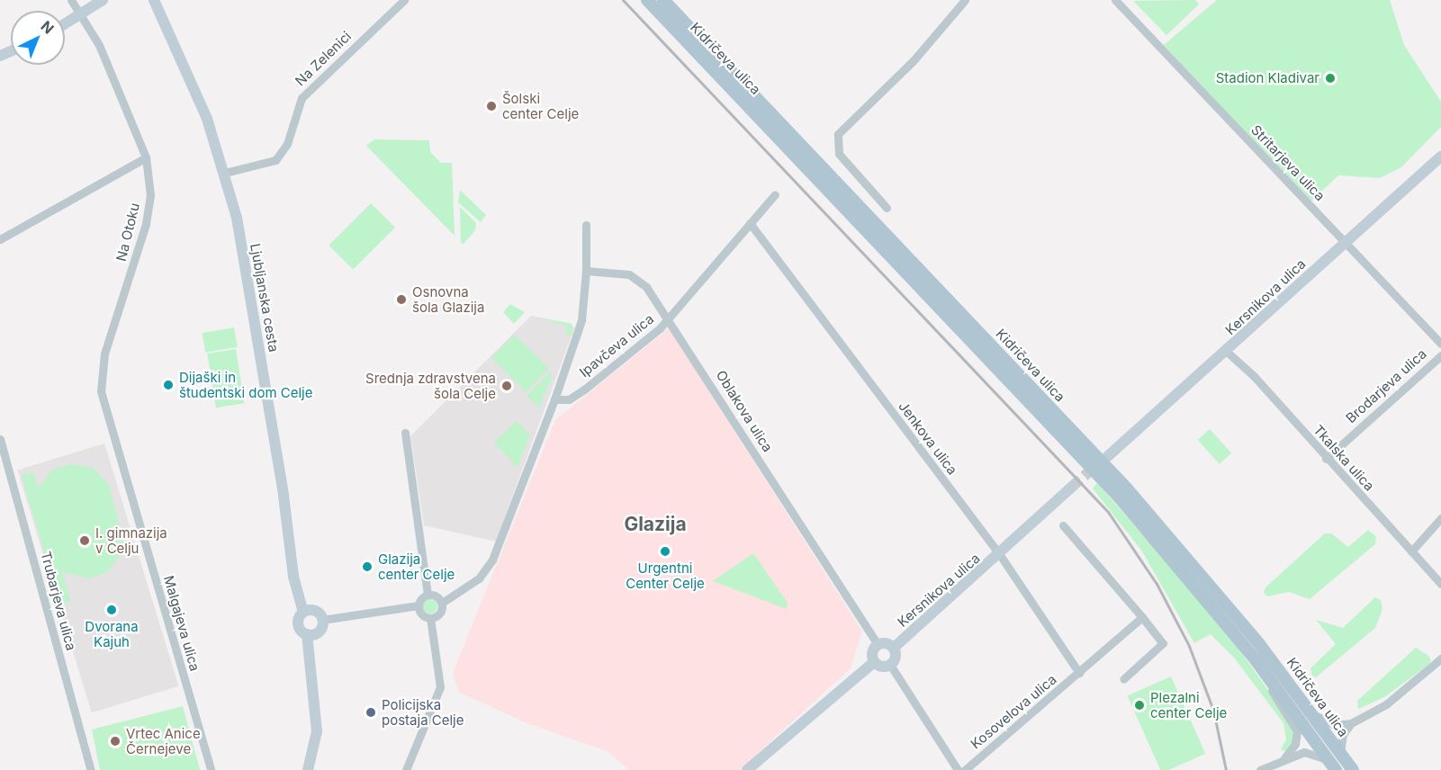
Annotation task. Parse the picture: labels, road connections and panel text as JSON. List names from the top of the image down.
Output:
{
  "streets": {
    "main road": ["Kidričeva ulica"],
    "street": [
      "Na Zelenici",
      "Stritarjeva ulica",
      "Na Otoku",
      "Kersnikova ulica",
      "Ljubljanska cesta",
      "Ipavčeva ulica",
      "Brodarjeva ulica",
      "Oblakova ulica",
      "Jenkova ulica",
      "Tkalska ulica",
      "Trubarjeva ulica",
      "Malgajeva ulica",
      "Kosovelova ulica"
    ]
  },
  "crossings": [
    ["Na Zelenici", "Ljubljanska cesta"],
    ["Stritarjeva ulica", "Kersnikova ulica"],
    ["Na Otoku", "Malgajeva ulica"],
    ["Kersnikova ulica", "Oblakova ulica"],
    ["Kersnikova ulica", "Jenkova ulica"],
    ["Kersnikova ulica", "Tkalska ulica"],
    ["Ipavčeva ulica", "Oblakova ulica"],
    ["Ipavčeva ulica", "Jenkova ulica"],
    ["Brodarjeva ulica", "Tkalska ulica"],
    ["Jenkova ulica", "Kosovelova ulica"]
  ],
  "districts": ["Glazija"],
  "places": [
    "Stadion Kladivar",
    "Šolski center Celje",
    "Osnovna šola Glazija",
    "Dijaški in študentski dom Celje",
    "Srednja zdravstvena šola Celje",
    "I. gimnazija v Celju",
    "Urgentni Center Celje",
    "Glazija center Celje",
    "Dvorana Kajuh",
    "Plezalni center Celje",
    "Policijska postaja Celje",
    "Vrtec Anice Černejeve"
  ],
  "north": "top right"
}
